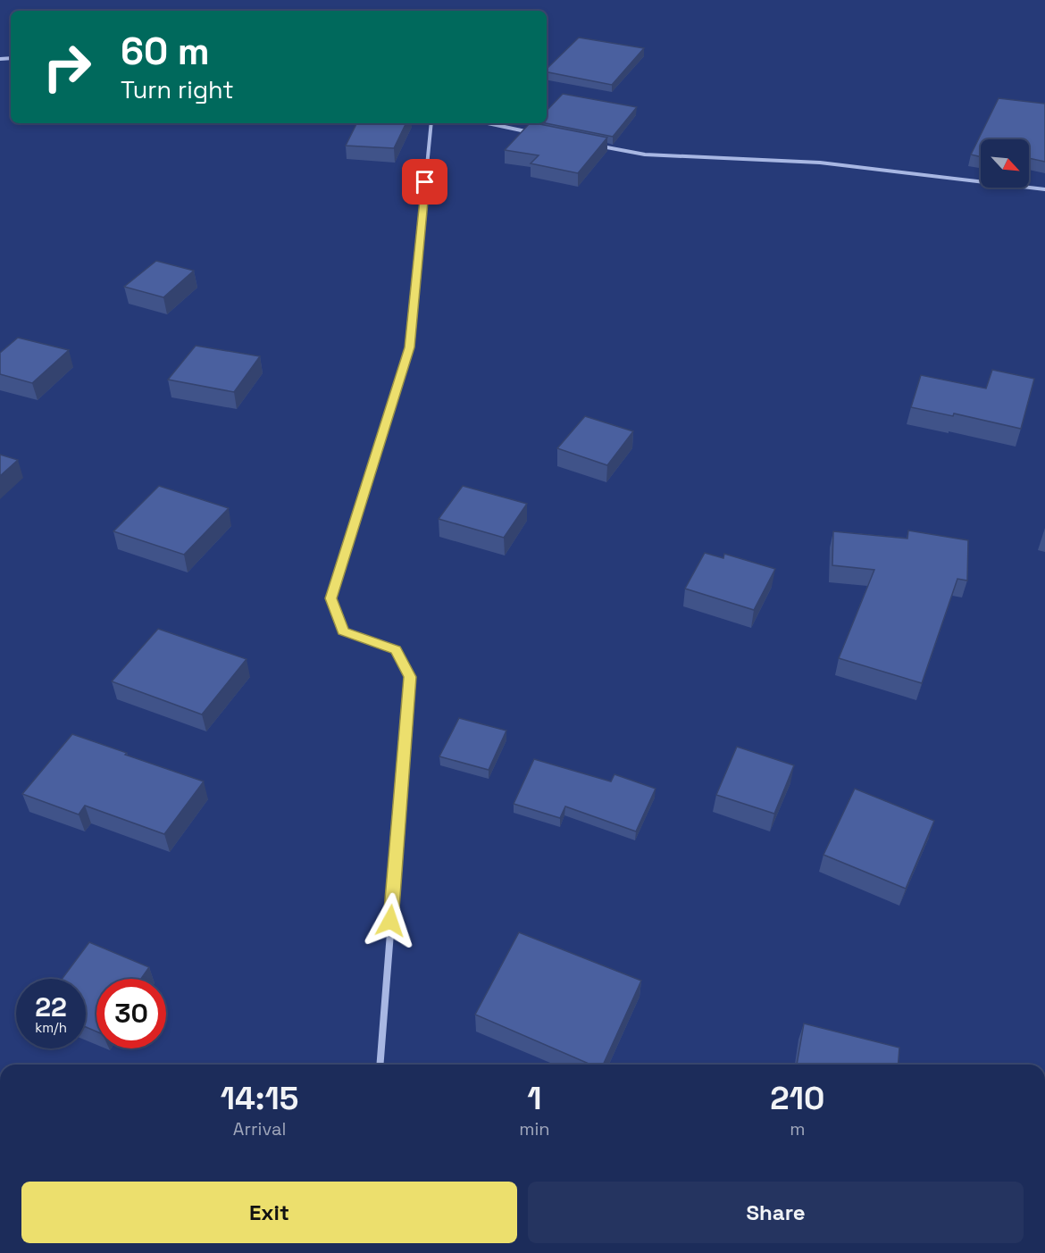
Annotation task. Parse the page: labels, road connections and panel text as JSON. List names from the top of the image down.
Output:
{
  "north": "bottom right",
  "page": {
    "turn": ["60 m", "Turn right"],
    "speed": "22 km/h",
    "limit": "30",
    "eta": [
      "14:15",
      "Arrival",
      "1",
      "min",
      "210",
      "m"
    ],
    "buttons": ["Exit", "Share"]
  }
}
